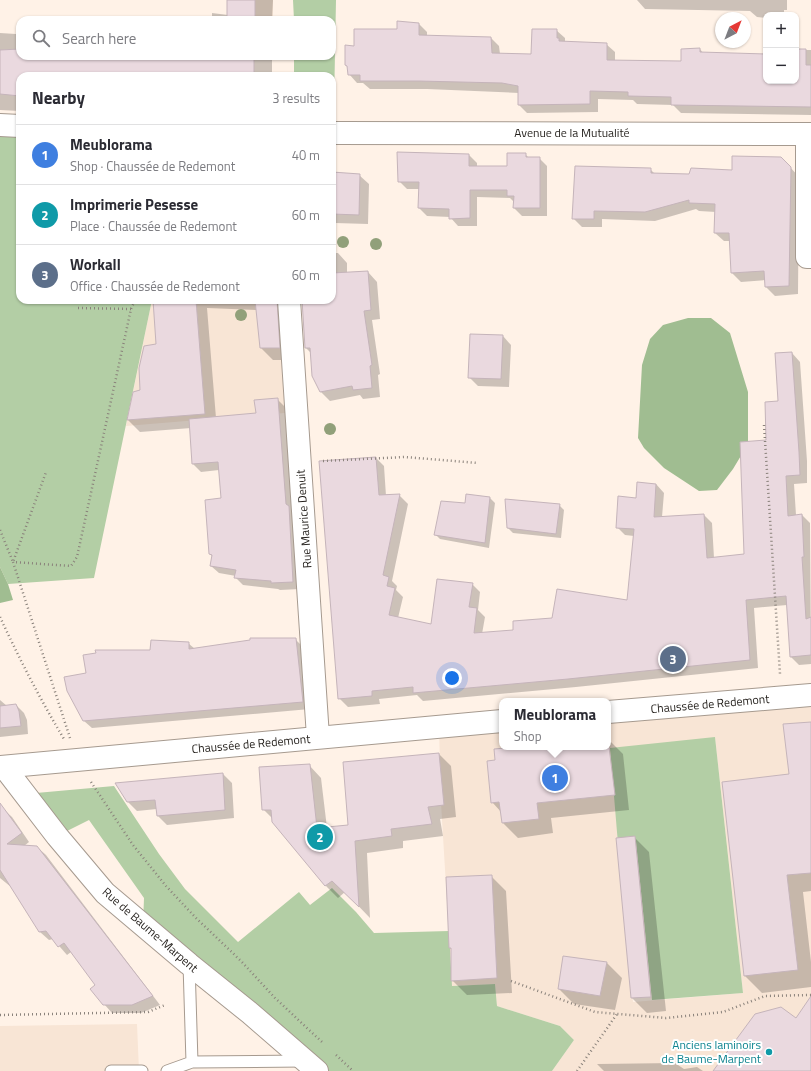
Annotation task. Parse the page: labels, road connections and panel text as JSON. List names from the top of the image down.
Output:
{
  "streets": {
    "street": [
      "Avenue de la Mutualité",
      "Rue Maurice Denuit",
      "Chaussée de Redemont",
      "Rue de Baume-Marpent"
    ]
  },
  "crossings": [
    ["Rue Maurice Denuit", "Chaussée de Redemont"],
    ["Chaussée de Redemont", "Rue de Baume-Marpent"]
  ],
  "places": ["Anciens laminoirs de Baume-Marpent"],
  "north": "top right",
  "page": {
    "map_buttons": ["+", "−"],
    "search": "Search here",
    "heading": ["Nearby", "3 results"],
    "list": [
      {
        "mark": "1",
        "name": "Meublorama",
        "note": "Shop · Chaussée de Redemont",
        "value": "40 m"
      },
      {
        "mark": "2",
        "name": "Imprimerie Pesesse",
        "note": "Place · Chaussée de Redemont",
        "value": "60 m"
      },
      {
        "mark": "3",
        "name": "Workall",
        "note": "Office · Chaussée de Redemont",
        "value": "60 m"
      }
    ],
    "pins": ["3", "1", "2"],
    "popup": ["Meublorama", "Shop"]
  }
}
